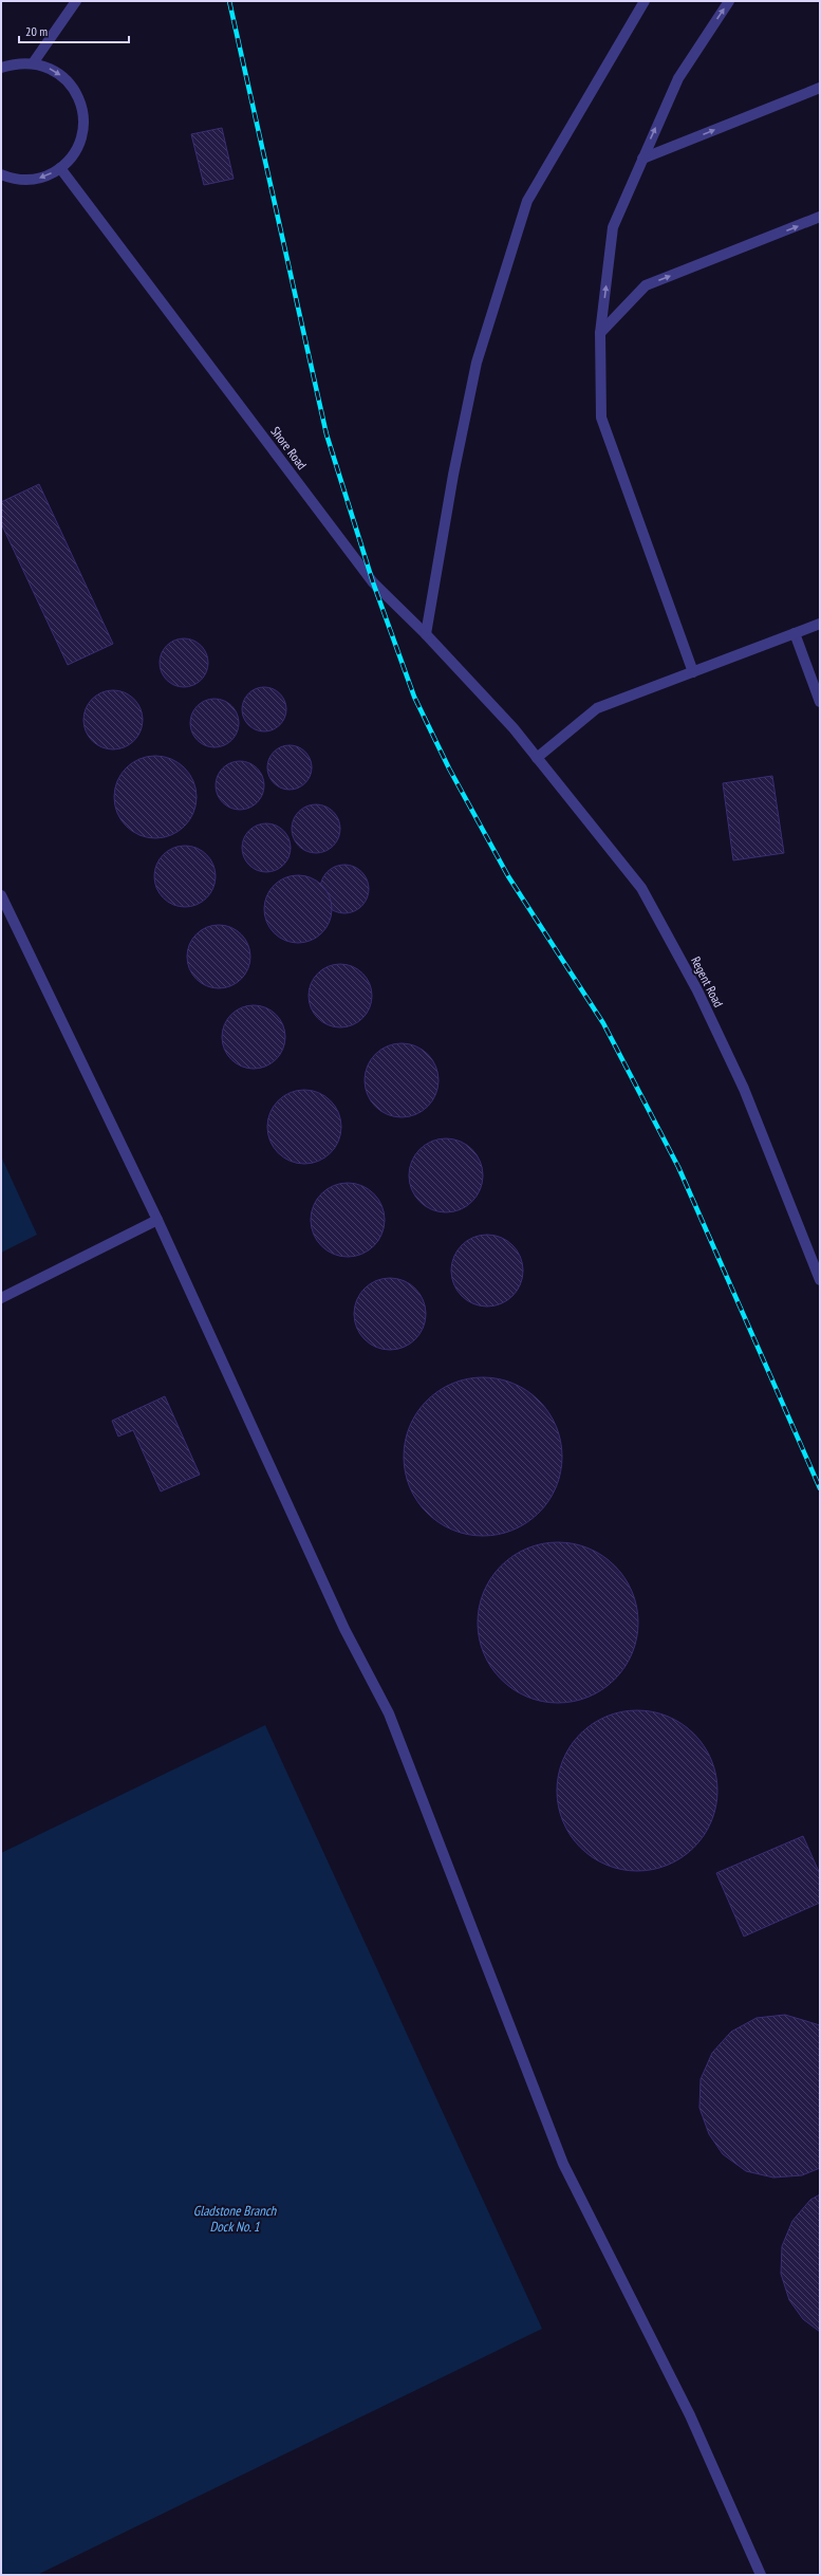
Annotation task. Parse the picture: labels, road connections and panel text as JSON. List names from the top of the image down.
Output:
{
  "streets": {
    "street": ["Shore Road", "Regent Road"]
  },
  "crossings": [
    ["Shore Road", "Regent Road"]
  ],
  "water": ["Gladstone Branch Dock No. 1"],
  "scale_bar": "20 m"
}
